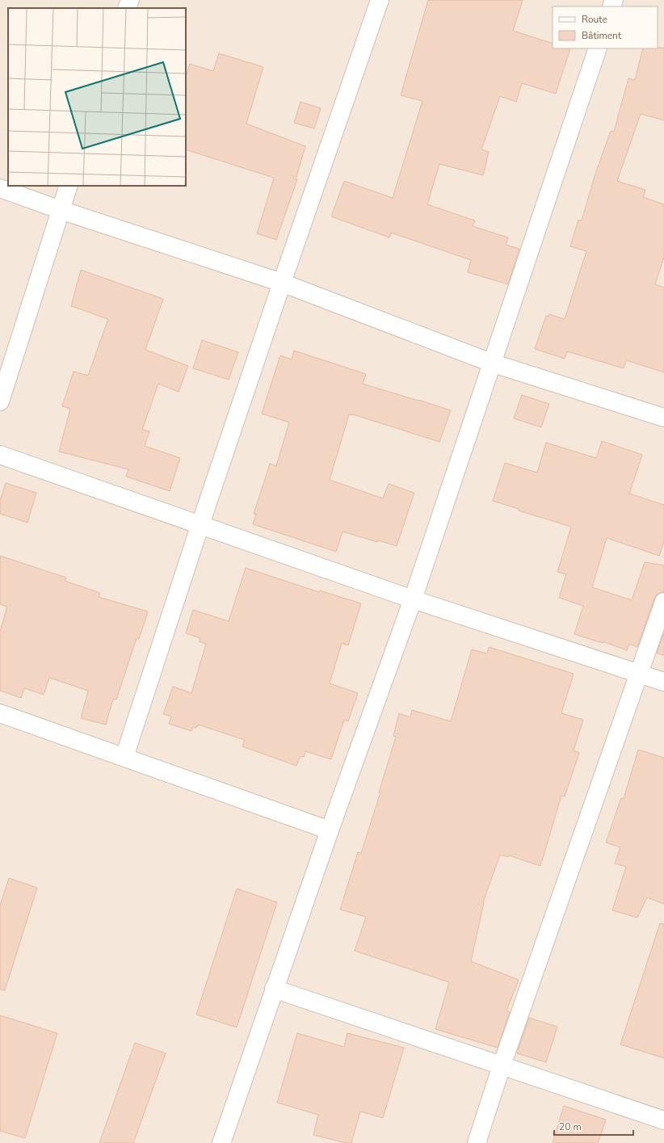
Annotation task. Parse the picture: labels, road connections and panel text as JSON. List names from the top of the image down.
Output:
{
  "legend": ["Route", "Bâtiment"],
  "scale_bar": "20 m"
}
